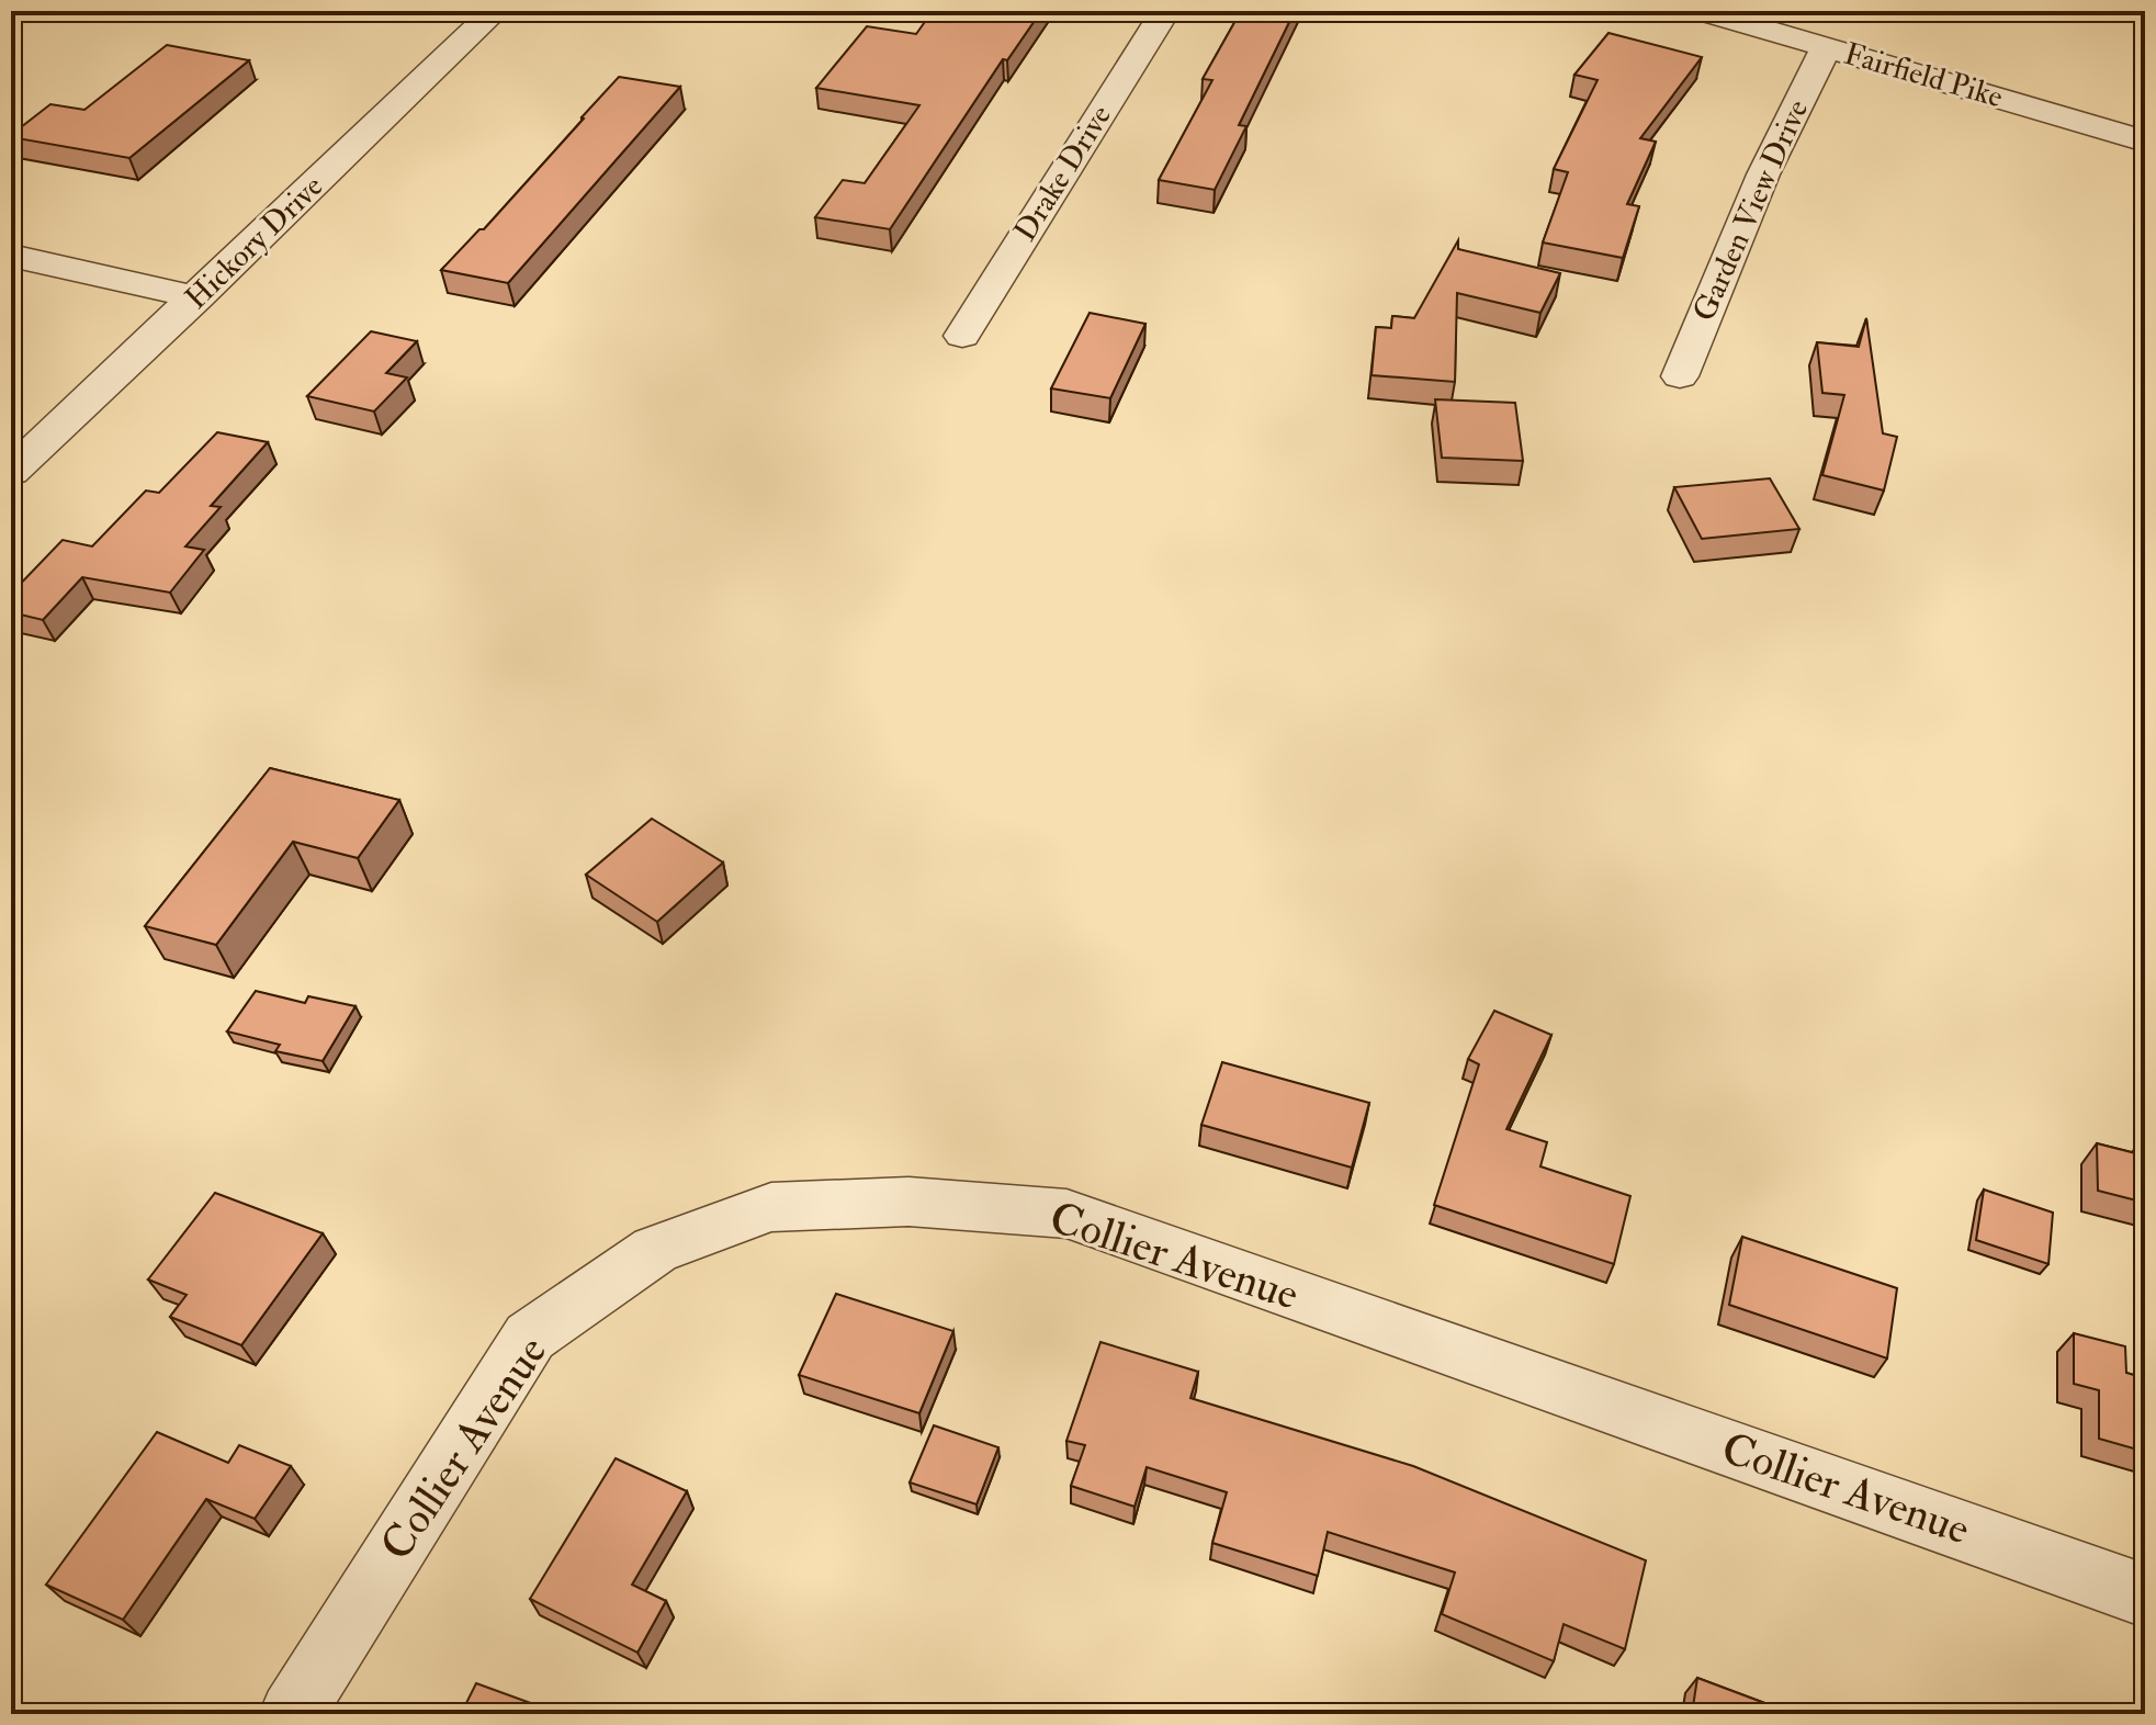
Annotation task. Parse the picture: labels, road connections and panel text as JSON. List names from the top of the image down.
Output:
{
  "streets": {
    "street": [
      "Fairfield Pike",
      "Drake Drive",
      "Garden View Drive",
      "Hickory Drive",
      "Collier Avenue"
    ]
  },
  "crossings": [
    ["Fairfield Pike", "Garden View Drive"]
  ]
}
